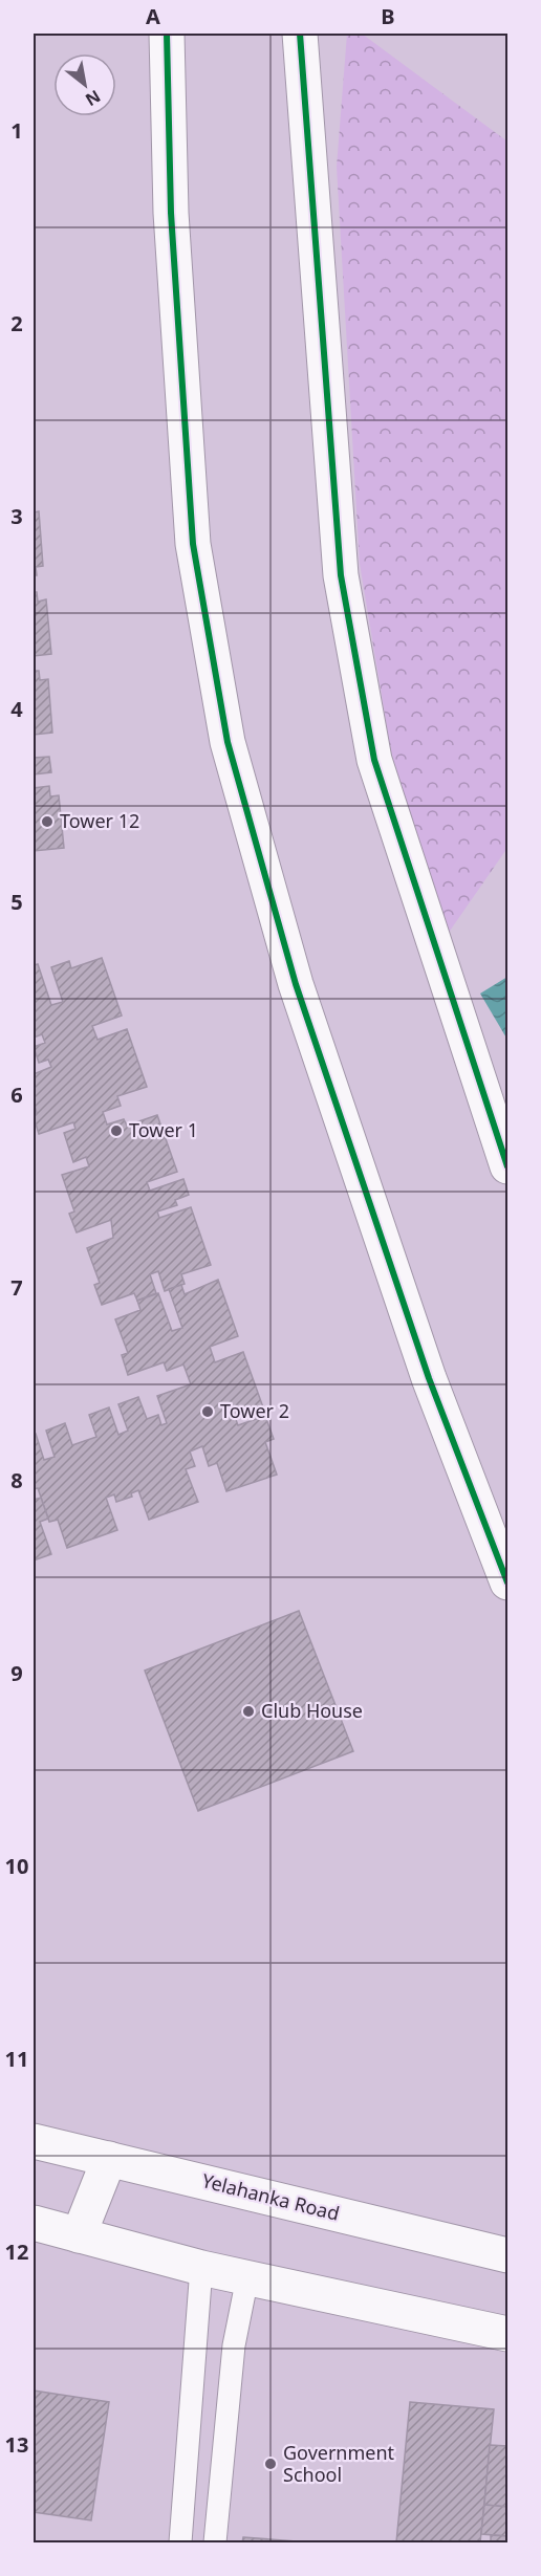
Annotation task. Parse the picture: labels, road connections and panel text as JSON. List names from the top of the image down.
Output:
{
  "streets": {
    "street": ["Yelahanka Road"]
  },
  "places": [
    "Tower 12",
    "Tower 1",
    "Tower 2",
    "Club House",
    "Government School"
  ],
  "north": "bottom right",
  "grid": {
    "columns": ["A", "B"],
    "rows": [
      "1",
      "2",
      "3",
      "4",
      "5",
      "6",
      "7",
      "8",
      "9",
      "10",
      "11",
      "12",
      "13"
    ]
  }
}
